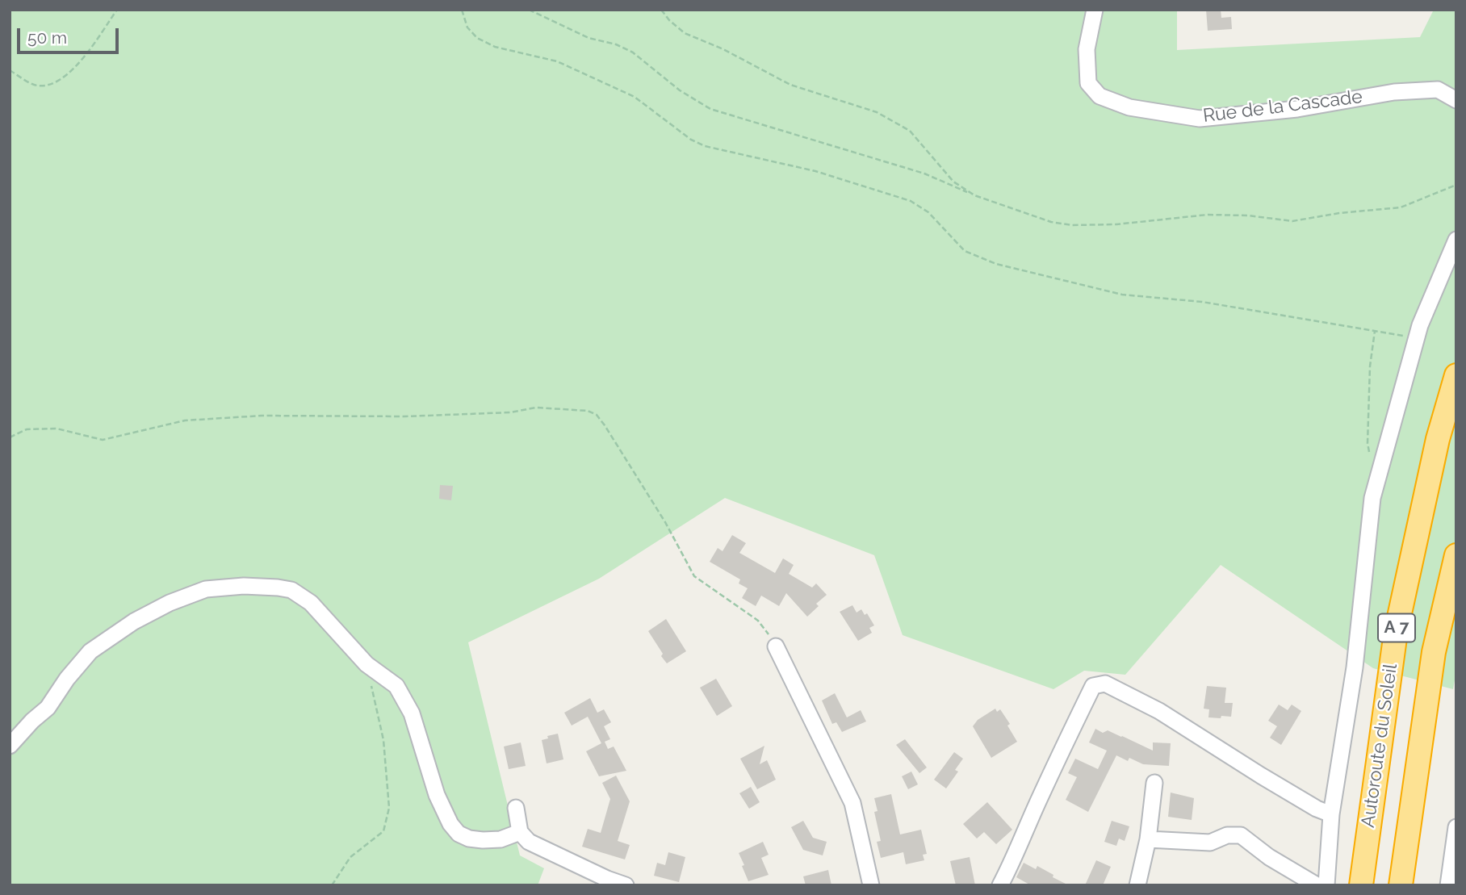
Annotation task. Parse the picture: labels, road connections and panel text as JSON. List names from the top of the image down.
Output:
{
  "streets": {
    "highway": ["A 7", "Autoroute du Soleil"],
    "street": ["Rue de la Cascade"]
  },
  "scale_bar": "50 m"
}
